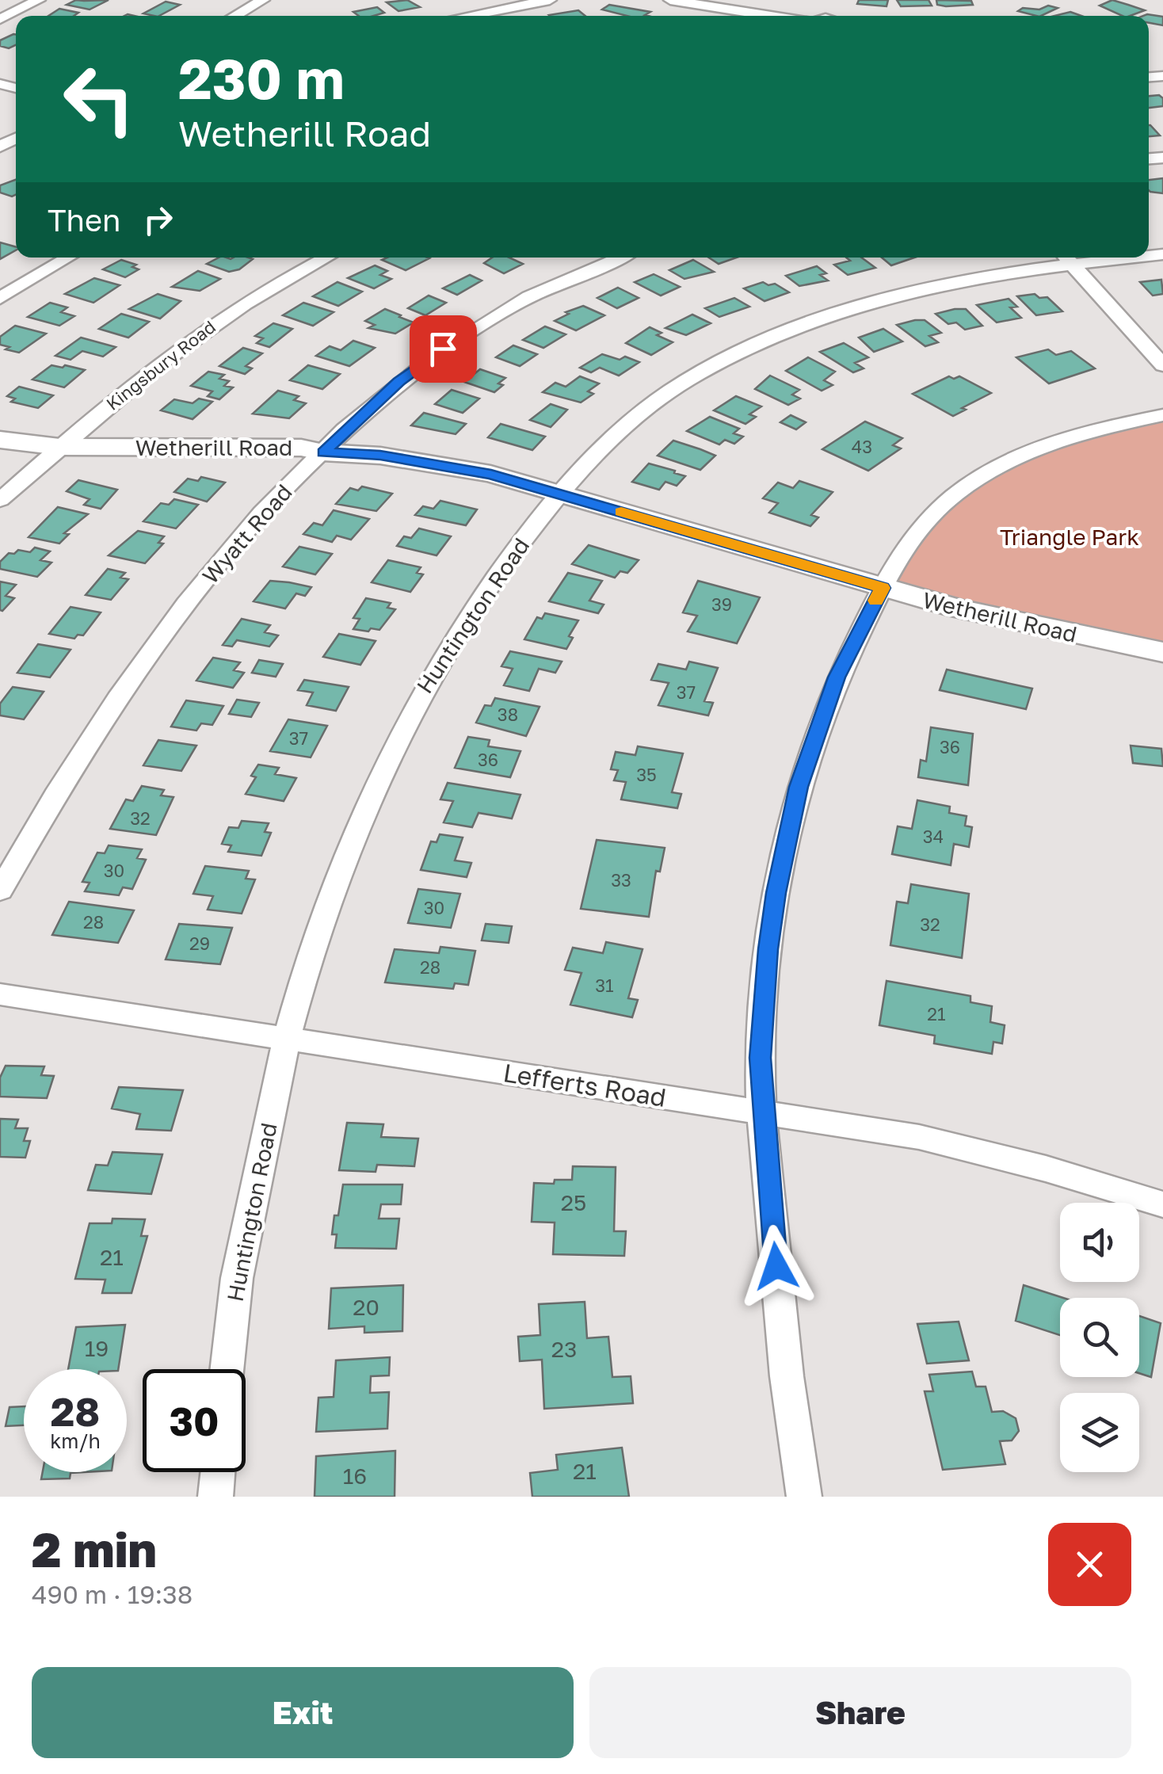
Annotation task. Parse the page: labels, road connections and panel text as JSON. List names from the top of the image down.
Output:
{
  "streets": {
    "street": [
      "Kingsbury Road",
      "Wetherill Road",
      "Wyatt Road",
      "Huntington Road",
      "Lefferts Road"
    ]
  },
  "crossings": [
    ["Kingsbury Road", "Wetherill Road"],
    ["Wetherill Road", "Wyatt Road"],
    ["Wetherill Road", "Huntington Road"],
    ["Huntington Road", "Lefferts Road"]
  ],
  "parks": ["Triangle Park"],
  "house_numbers": [
    "43",
    "39",
    "37",
    "38",
    "37",
    "36",
    "36",
    "35",
    "32",
    "34",
    "30",
    "33",
    "30",
    "28",
    "32",
    "29",
    "28",
    "31",
    "21",
    "25",
    "21",
    "20",
    "19",
    "23",
    "21",
    "16"
  ],
  "page": {
    "turn": ["230 m", "Wetherill Road"],
    "then": "Then",
    "speed": "28 km/h",
    "limit": "30",
    "heading": ["2 min", "490 m · 19:38"],
    "buttons": ["Exit", "Share"]
  }
}
